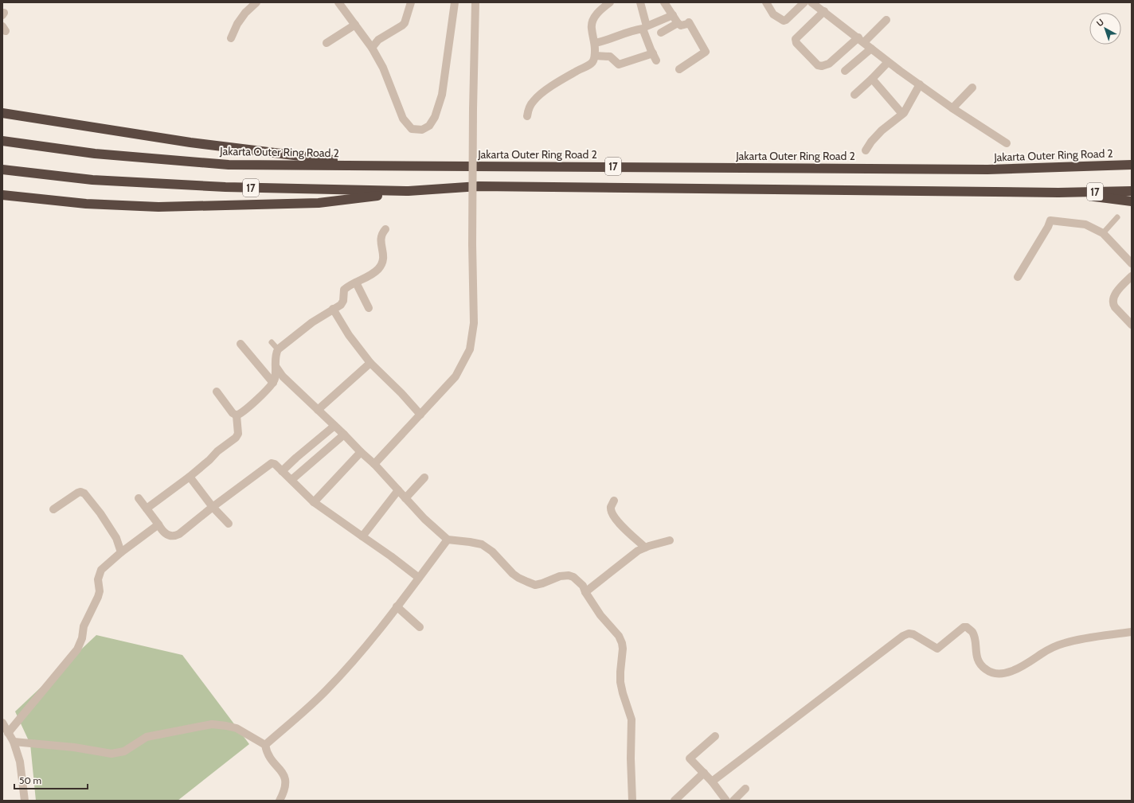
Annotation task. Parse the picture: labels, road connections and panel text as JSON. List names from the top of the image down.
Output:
{
  "streets": {
    "highway": ["Jakarta Outer Ring Road 2", "17"]
  },
  "scale_bar": "50 m",
  "north": "top left"
}
